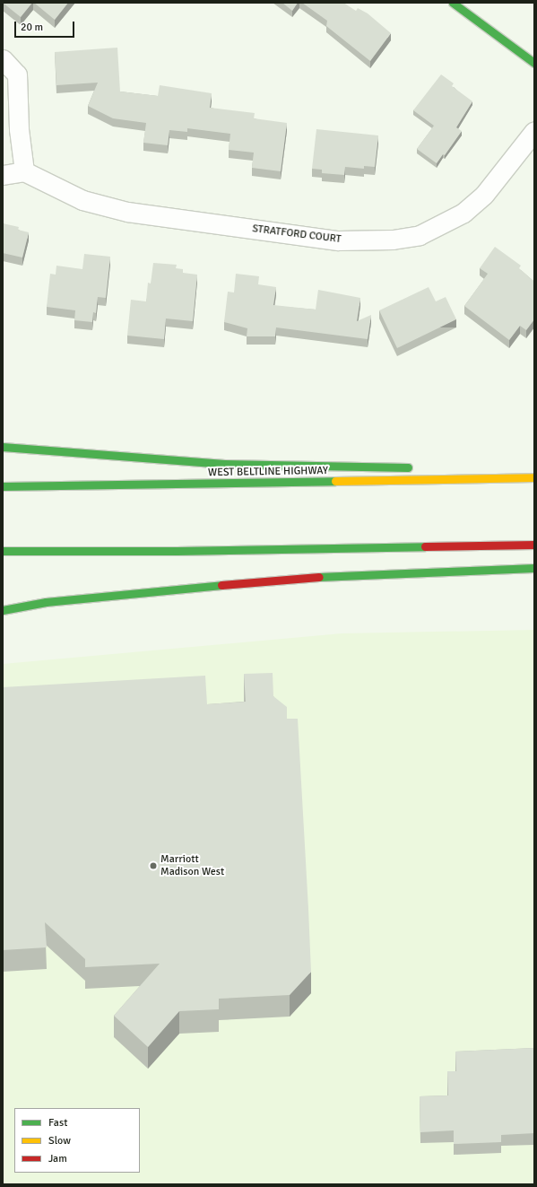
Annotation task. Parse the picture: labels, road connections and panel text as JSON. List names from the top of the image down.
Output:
{
  "streets": {
    "main road": ["WEST BELTLINE HIGHWAY"],
    "street": ["STRATFORD COURT"]
  },
  "places": ["Marriott Madison West"],
  "legend": ["Fast", "Slow", "Jam"],
  "scale_bar": "20 m"
}
